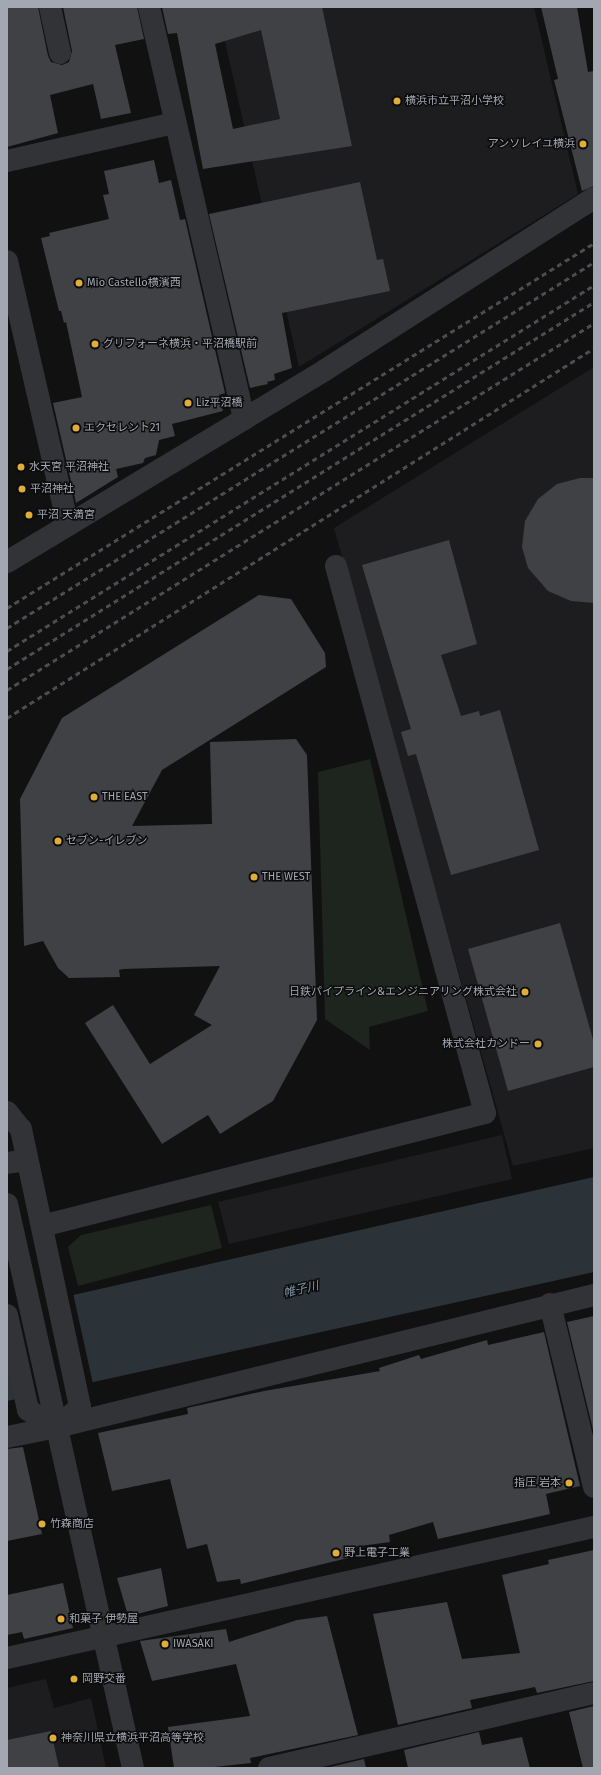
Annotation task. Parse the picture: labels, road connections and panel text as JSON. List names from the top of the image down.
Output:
{
  "water": ["帷子川"],
  "places": [
    "横浜市立平沼小学校",
    "アンソレイユ横浜",
    "Mio Castello横濱西",
    "グリフォーネ横浜・平沼橋駅前",
    "Liz平沼橋",
    "エクセレント21",
    "水天宮 平沼神社",
    "平沼神社",
    "平沼 天満宮",
    "THE EAST",
    "セブン-イレブン",
    "THE WEST",
    "日鉄パイプライン&エンジニアリング株式会社",
    "株式会社カンドー",
    "指圧 岩本",
    "竹森商店",
    "野上電子工業",
    "和菓子 伊勢屋",
    "IWASAKI",
    "岡野交番",
    "神奈川県立横浜平沼高等学校"
  ]
}
